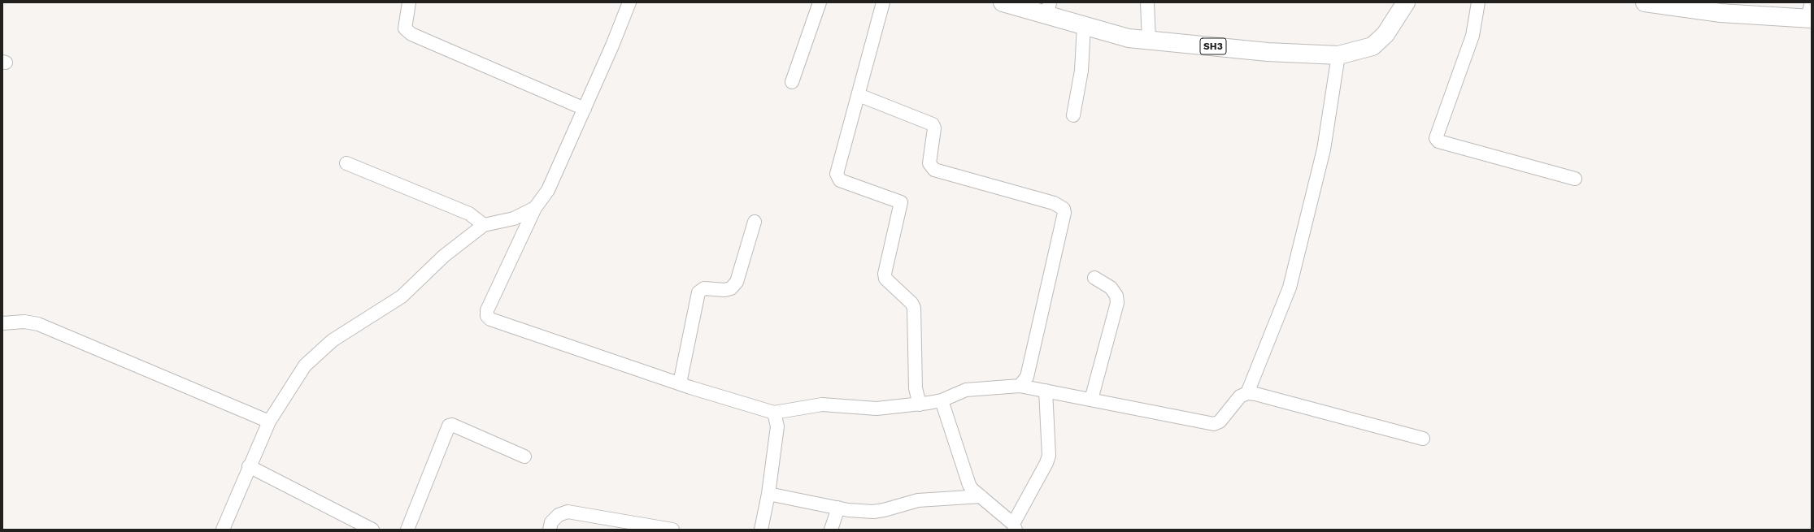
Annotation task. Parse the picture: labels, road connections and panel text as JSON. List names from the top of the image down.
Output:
{
  "streets": {
    "main road": ["SH3"]
  }
}
